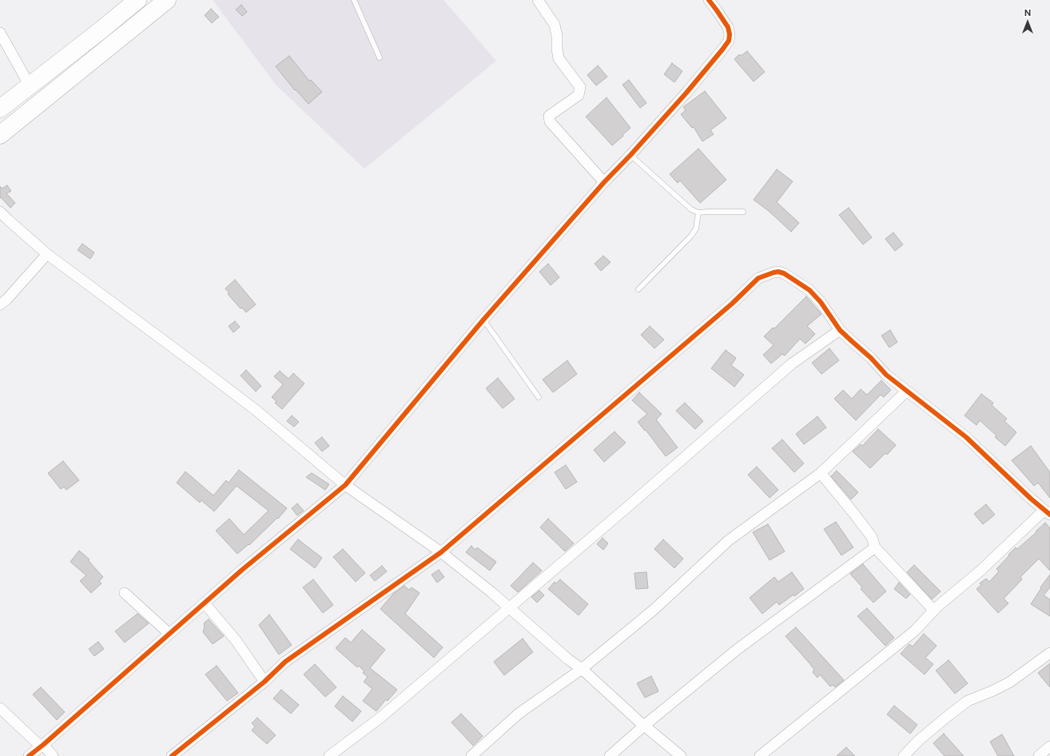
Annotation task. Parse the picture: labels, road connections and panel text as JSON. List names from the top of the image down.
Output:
{
  "north": "top"
}
